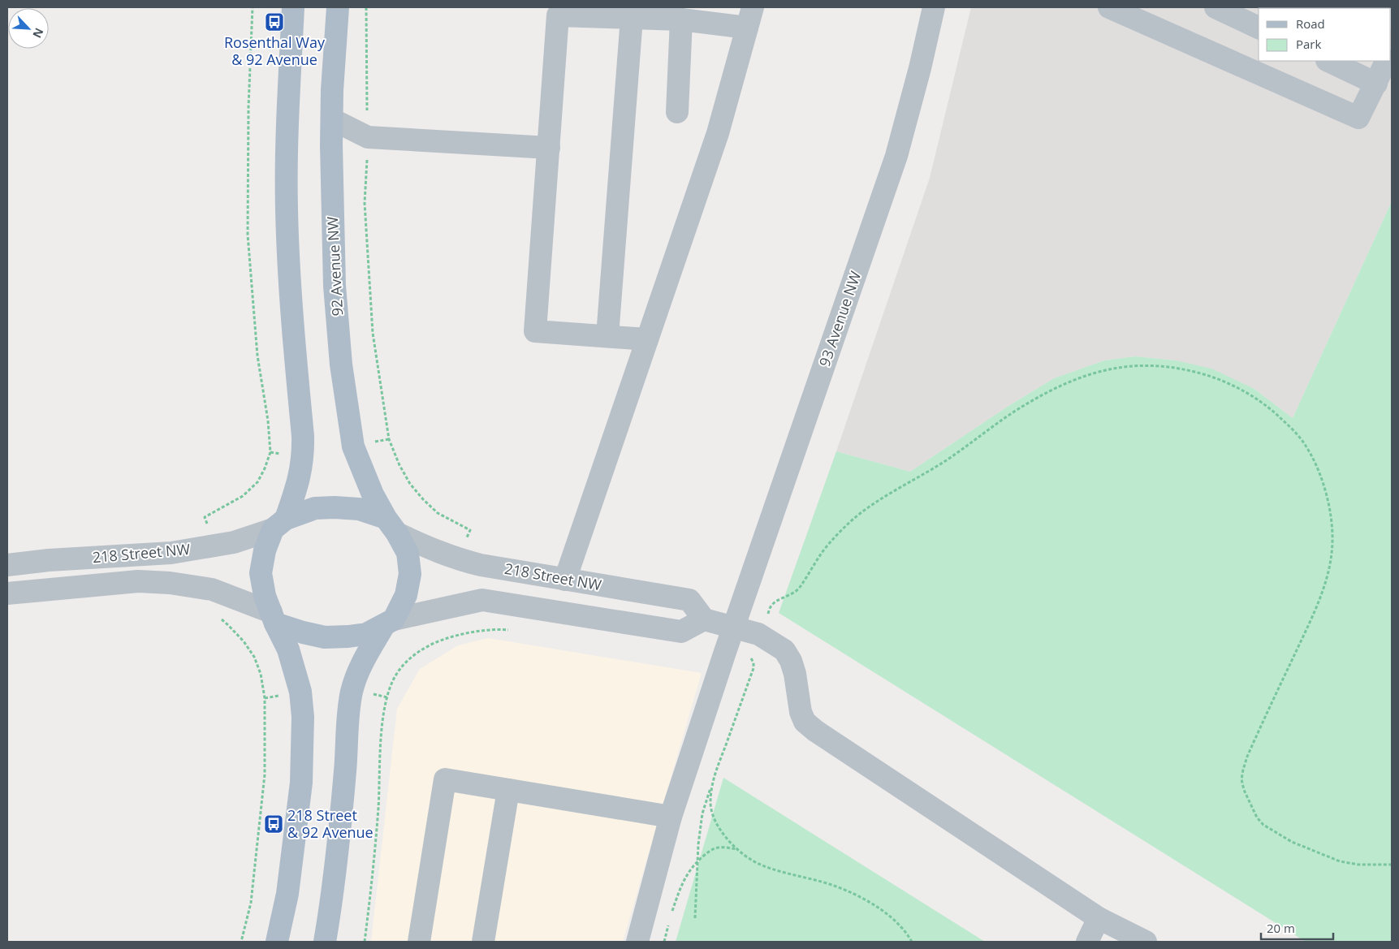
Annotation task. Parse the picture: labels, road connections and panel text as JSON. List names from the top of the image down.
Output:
{
  "streets": {
    "main road": ["92 Avenue NW"],
    "street": ["93 Avenue NW", "218 Street NW"]
  },
  "crossings": [
    ["92 Avenue NW", "218 Street NW"]
  ],
  "places": {
    "bus stop": ["Rosenthal Way & 92 Avenue", "218 Street & 92 Avenue"]
  },
  "legend": ["Road", "Park"],
  "scale_bar": "20 m",
  "north": "bottom right"
}
